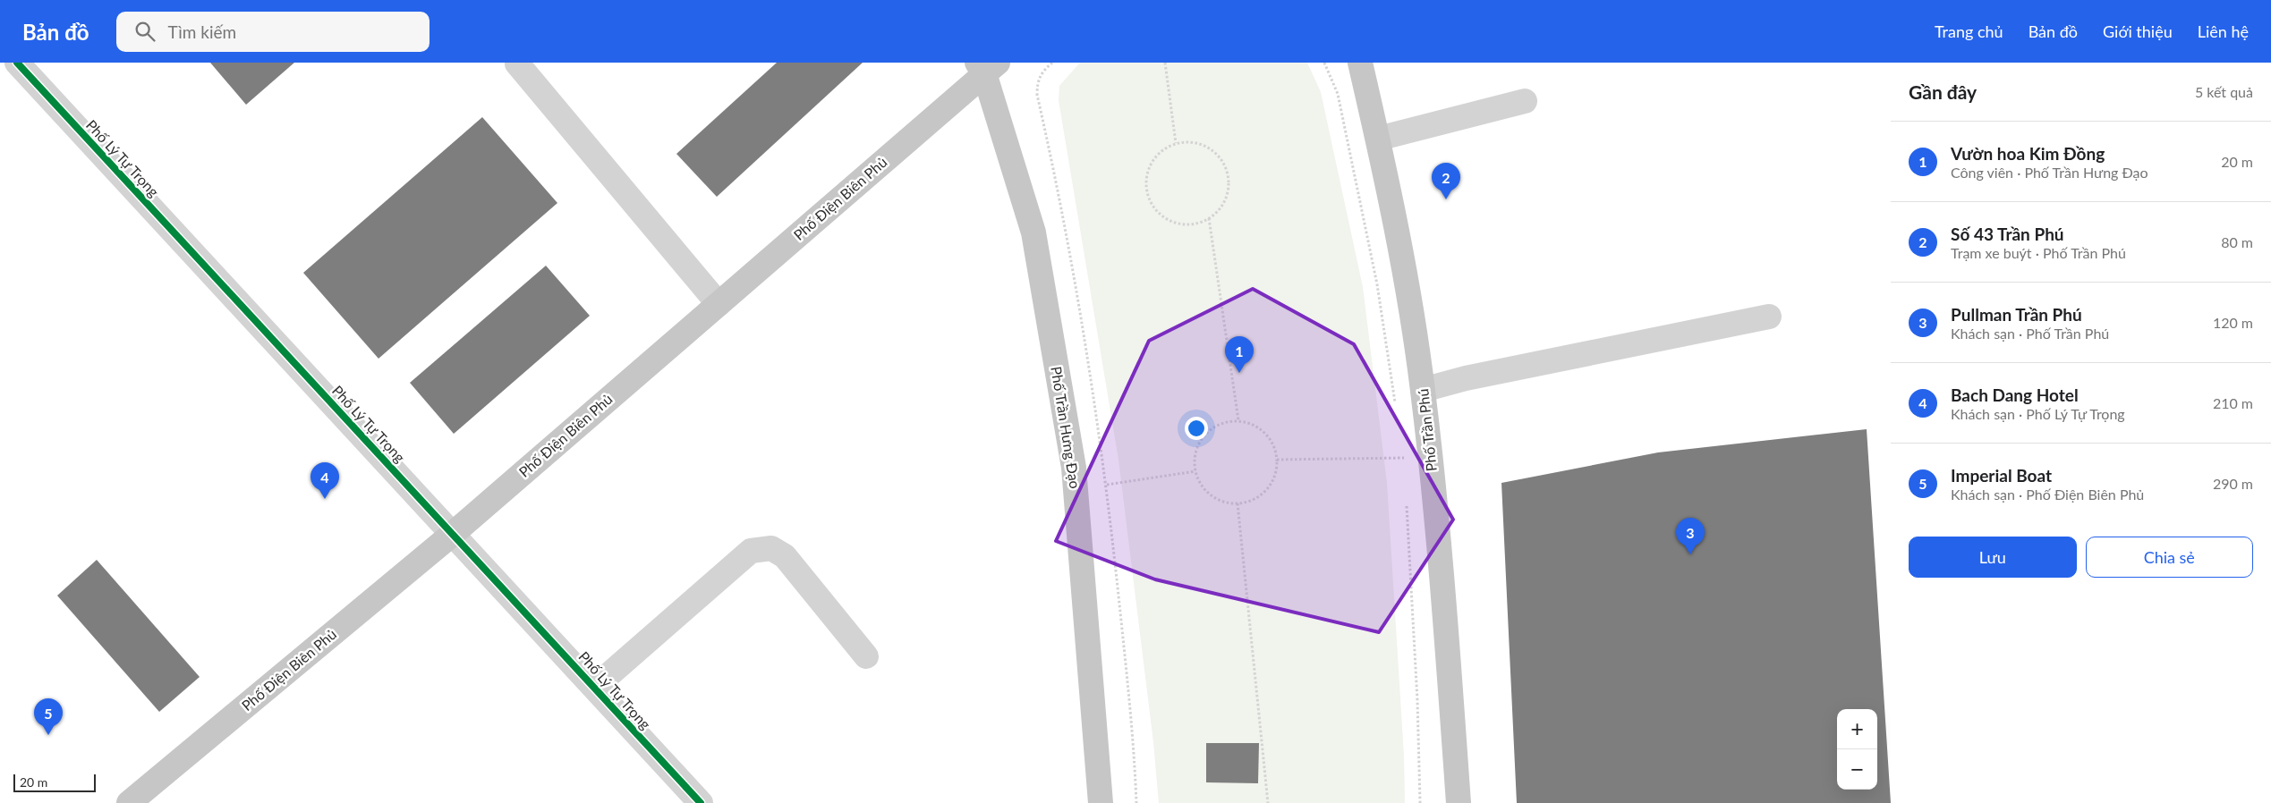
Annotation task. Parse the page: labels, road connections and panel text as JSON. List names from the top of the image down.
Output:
{
  "streets": {
    "main road": ["Phố Điện Biên Phủ", "Phố Trần Hưng Đạo", "Phố Trần Phú"],
    "street": ["Phố Lý Tự Trọng"]
  },
  "crossings": [
    ["Phố Lý Tự Trọng", "Phố Điện Biên Phủ"],
    ["Phố Điện Biên Phủ", "Phố Trần Hưng Đạo"]
  ],
  "scale_bar": "20 m",
  "page": {
    "header": "Bản đồ",
    "search": "Tìm kiếm",
    "nav": [
      "Trang chủ",
      "Bản đồ",
      "Giới thiệu",
      "Liên hệ"
    ],
    "heading": ["Gần đây", "5 kết quả"],
    "list": [
      {
        "mark": "1",
        "name": "Vườn hoa Kim Đồng",
        "note": "Công viên · Phố Trần Hưng Đạo",
        "value": "20 m"
      },
      {
        "mark": "2",
        "name": "Số 43 Trần Phú",
        "note": "Trạm xe buýt · Phố Trần Phú",
        "value": "80 m"
      },
      {
        "mark": "3",
        "name": "Pullman Trần Phú",
        "note": "Khách sạn · Phố Trần Phú",
        "value": "120 m"
      },
      {
        "mark": "4",
        "name": "Bach Dang Hotel",
        "note": "Khách sạn · Phố Lý Tự Trọng",
        "value": "210 m"
      },
      {
        "mark": "5",
        "name": "Imperial Boat",
        "note": "Khách sạn · Phố Điện Biên Phủ",
        "value": "290 m"
      }
    ],
    "pins": [
      "2",
      "1",
      "4",
      "3",
      "5"
    ],
    "buttons": ["Lưu", "Chia sẻ"],
    "map_buttons": ["+", "−"],
    "scale": "20 m"
  }
}
